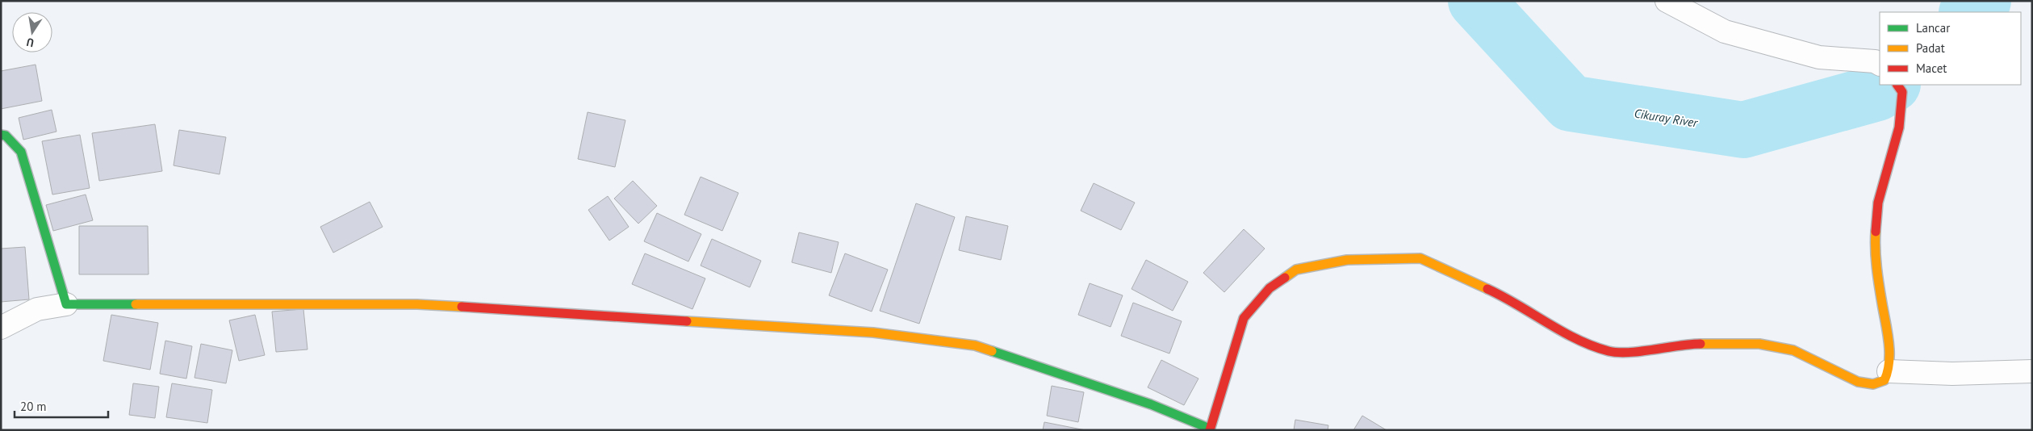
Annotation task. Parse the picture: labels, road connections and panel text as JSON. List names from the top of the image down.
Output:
{
  "water": ["Cikuray River"],
  "legend": ["Lancar", "Padat", "Macet"],
  "scale_bar": "20 m",
  "north": "bottom"
}
